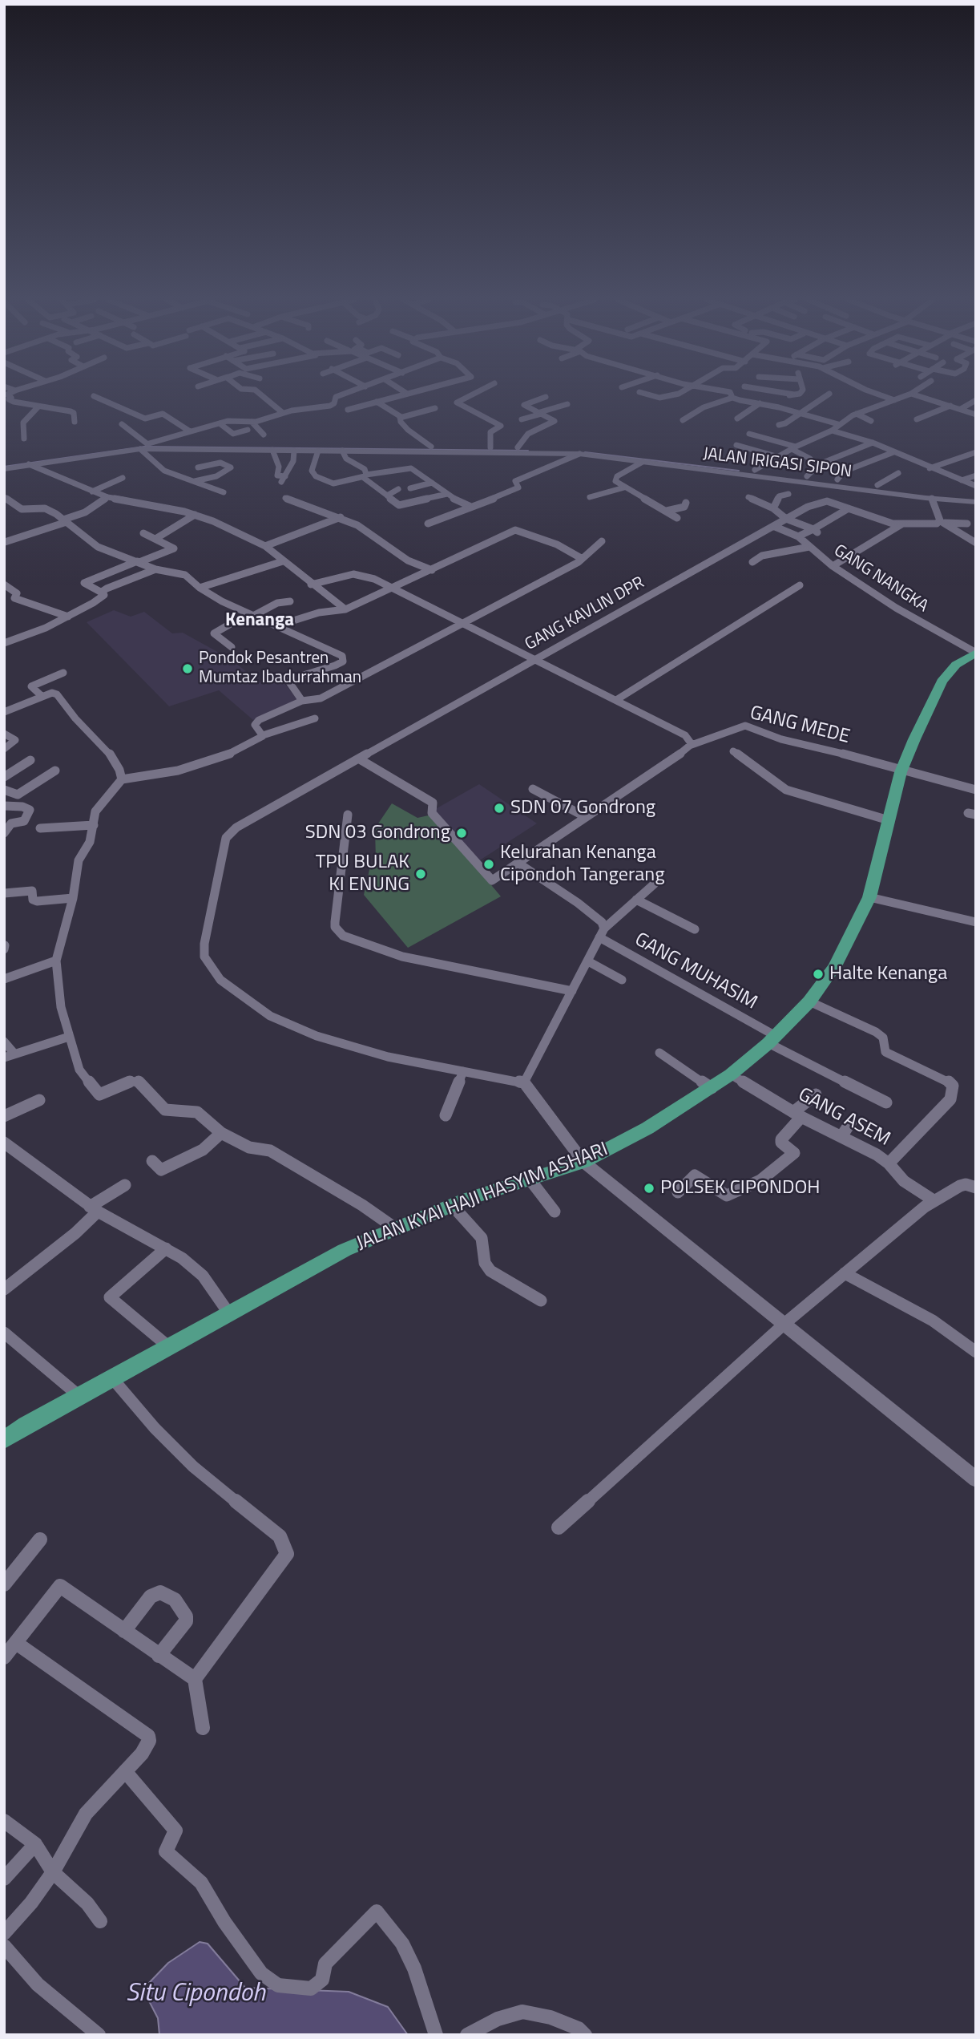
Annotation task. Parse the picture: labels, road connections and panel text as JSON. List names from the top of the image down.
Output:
{
  "streets": {
    "main road": ["JALAN KYAI HAJI HASYIM ASHARI"],
    "street": [
      "JALAN IRIGASI SIPON",
      "GANG NANGKA",
      "GANG KAVLIN DPR",
      "GANG MEDE",
      "GANG MUHASIM",
      "GANG ASEM"
    ]
  },
  "crossings": [
    ["GANG NANGKA", "GANG KAVLIN DPR"],
    ["GANG NANGKA", "JALAN KYAI HAJI HASYIM ASHARI"],
    ["GANG KAVLIN DPR", "GANG MEDE"],
    ["GANG MEDE", "GANG MUHASIM"],
    ["GANG MEDE", "JALAN KYAI HAJI HASYIM ASHARI"],
    ["GANG MUHASIM", "JALAN KYAI HAJI HASYIM ASHARI"],
    ["GANG ASEM", "JALAN KYAI HAJI HASYIM ASHARI"]
  ],
  "districts": ["Kenanga"],
  "water": ["Situ Cipondoh"],
  "places": [
    "Pondok Pesantren Mumtaz Ibadurrahman",
    "SDN 07 Gondrong",
    "SDN 03 Gondrong",
    "Kelurahan Kenanga Cipondoh Tangerang",
    "TPU BULAK KI ENUNG",
    "Halte Kenanga",
    "POLSEK CIPONDOH"
  ]
}
